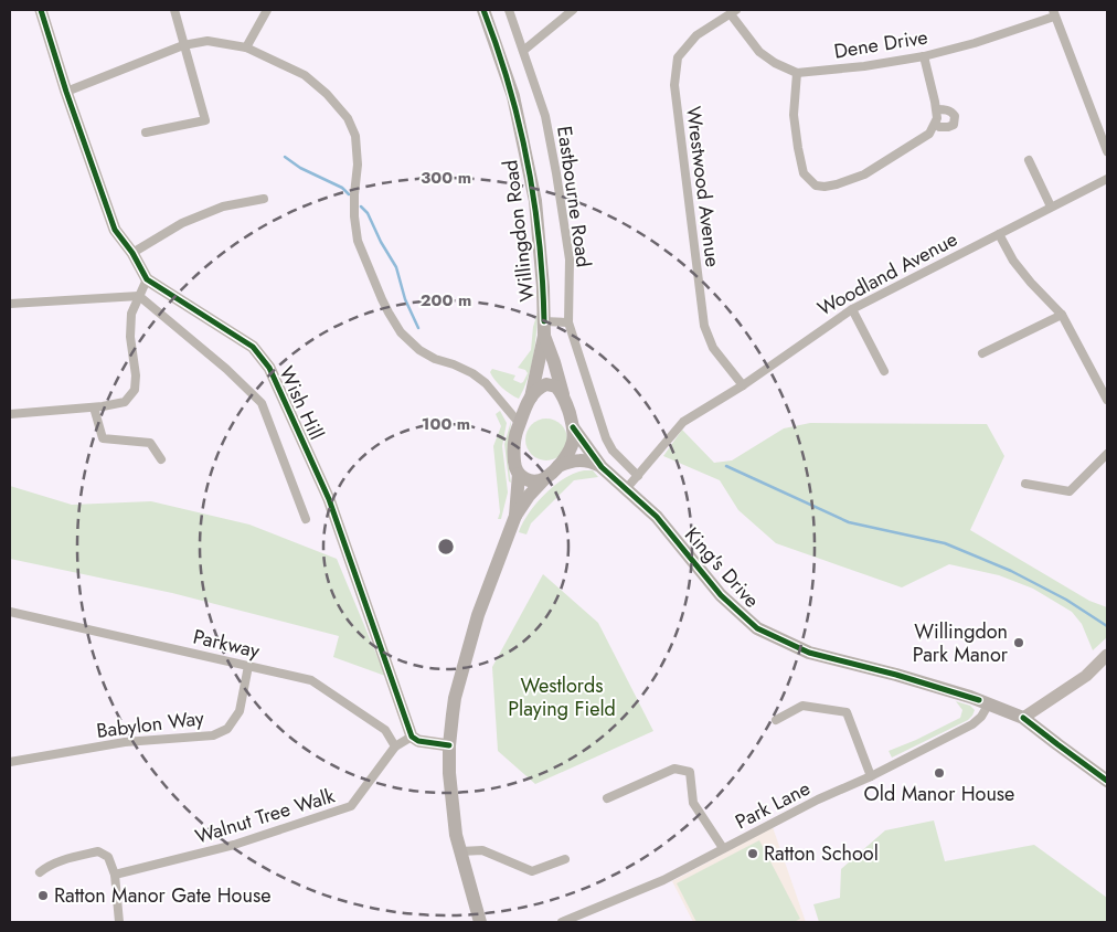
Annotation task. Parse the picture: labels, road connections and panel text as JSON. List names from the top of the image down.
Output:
{
  "streets": {
    "main road": ["Willingdon Road", "King's Drive"],
    "street": [
      "Dene Drive",
      "Wrestwood Avenue",
      "Eastbourne Road",
      "Woodland Avenue",
      "Wish Hill",
      "Parkway",
      "Babylon Way",
      "Park Lane",
      "Walnut Tree Walk"
    ]
  },
  "crossings": [
    ["Wrestwood Avenue", "Woodland Avenue"],
    ["Eastbourne Road", "Woodland Avenue"],
    ["Willingdon Road", "King's Drive"],
    ["Woodland Avenue", "King's Drive"],
    ["King's Drive", "Park Lane"],
    ["Parkway", "Babylon Way"],
    ["Parkway", "Walnut Tree Walk"]
  ],
  "parks": ["Westlords Playing Field"],
  "places": [
    "Willingdon Park Manor",
    "Old Manor House",
    "Ratton School",
    "Ratton Manor Gate House"
  ],
  "rings": ["300 m", "200 m", "100 m"]
}
